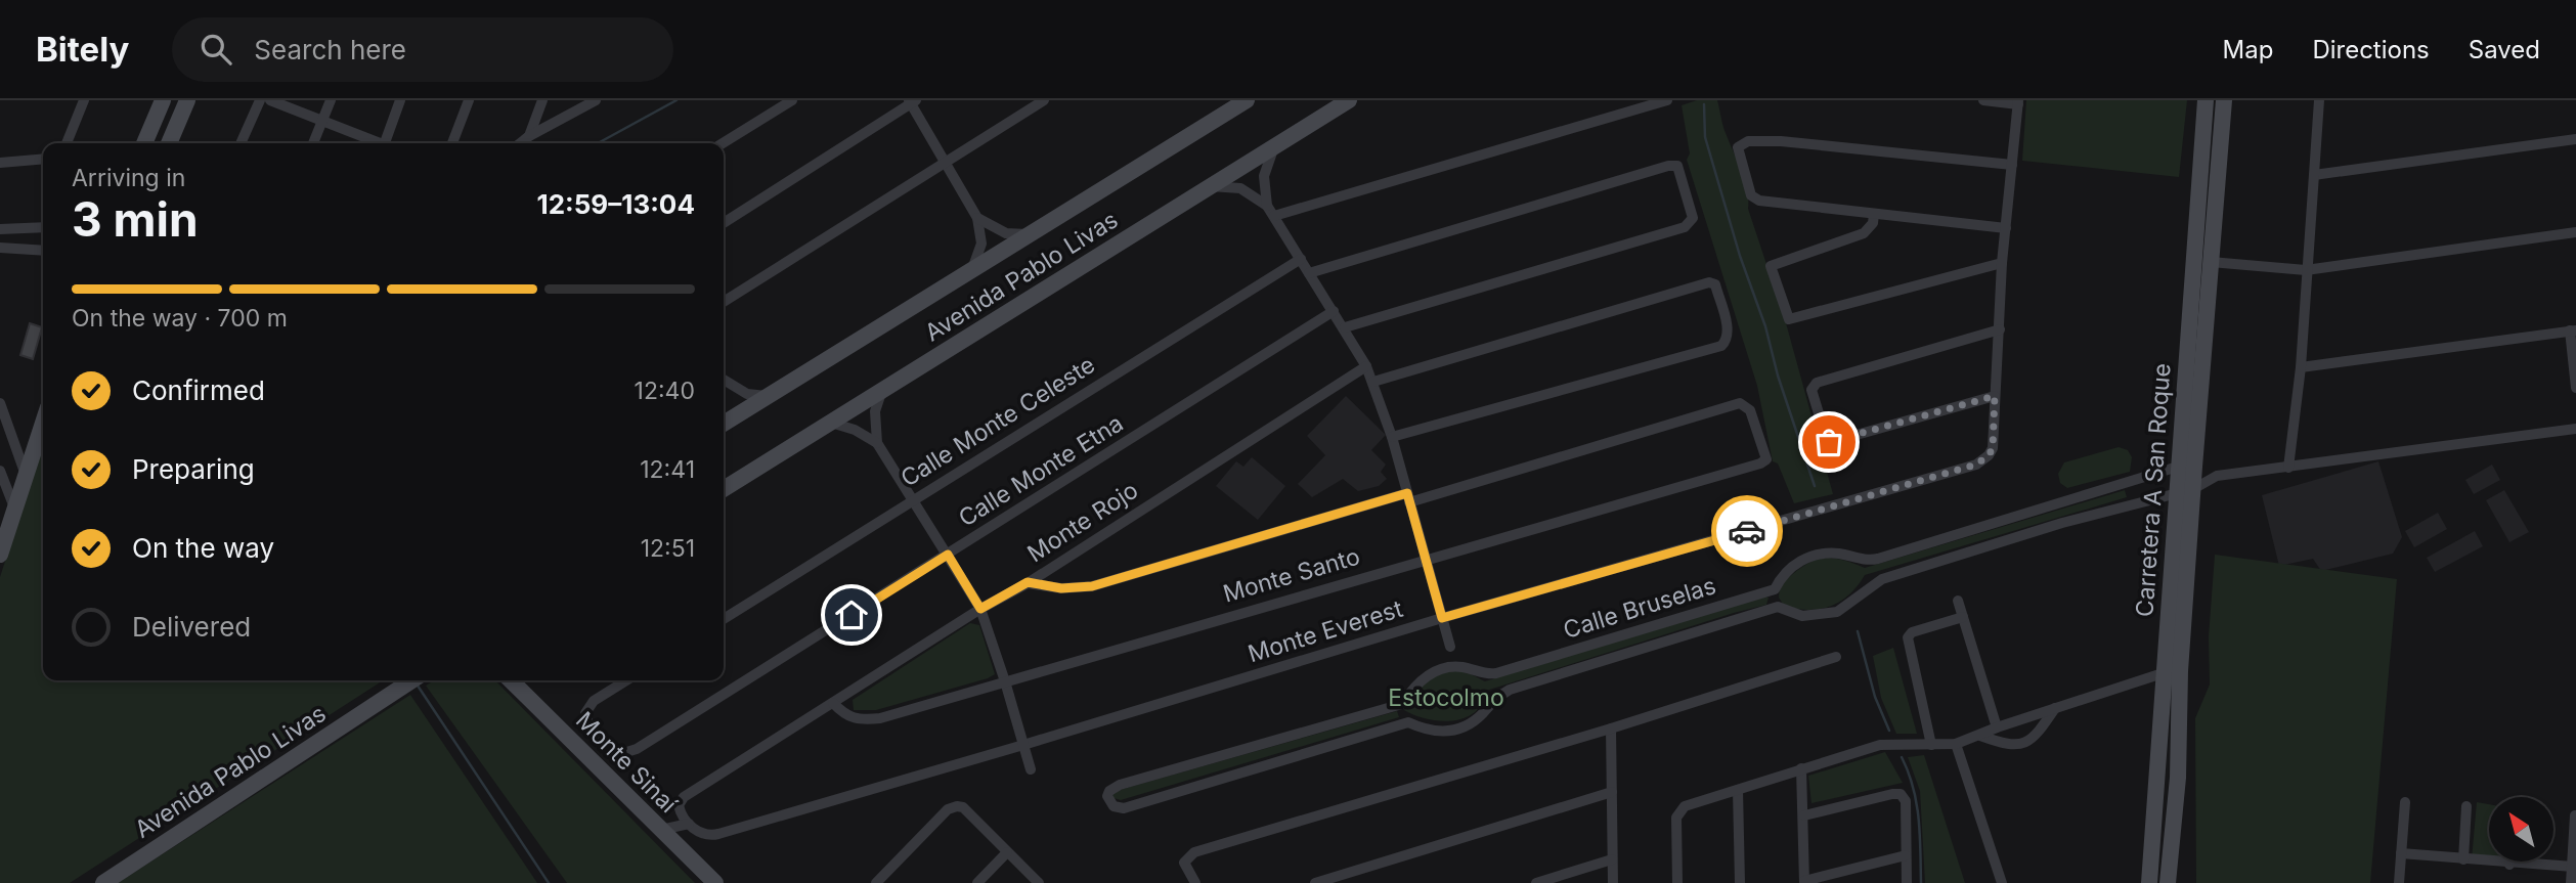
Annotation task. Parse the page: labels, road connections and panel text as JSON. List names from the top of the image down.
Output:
{
  "streets": {
    "main road": ["Avenida Pablo Livas", "Carretera A San Roque", "Monte Sinaí"],
    "street": [
      "Calle Monte Celeste",
      "Calle Monte Etna",
      "Monte Rojo",
      "Monte Santo",
      "Calle Bruselas",
      "Monte Everest"
    ]
  },
  "crossings": [
    ["Monte Rojo", "Monte Santo"],
    ["Monte Rojo", "Monte Everest"]
  ],
  "parks": ["Estocolmo"],
  "north": "top left",
  "page": {
    "header": "Bitely",
    "search": "Search here",
    "nav": ["Map", "Directions", "Saved"],
    "heading": ["3 min", "Arriving in", "12:59–13:04"],
    "bar": "On the way · 700 m",
    "list": [
      ["Confirmed", "12:40"],
      ["Preparing", "12:41"],
      ["On the way", "12:51"],
      "Delivered"
    ]
  }
}
